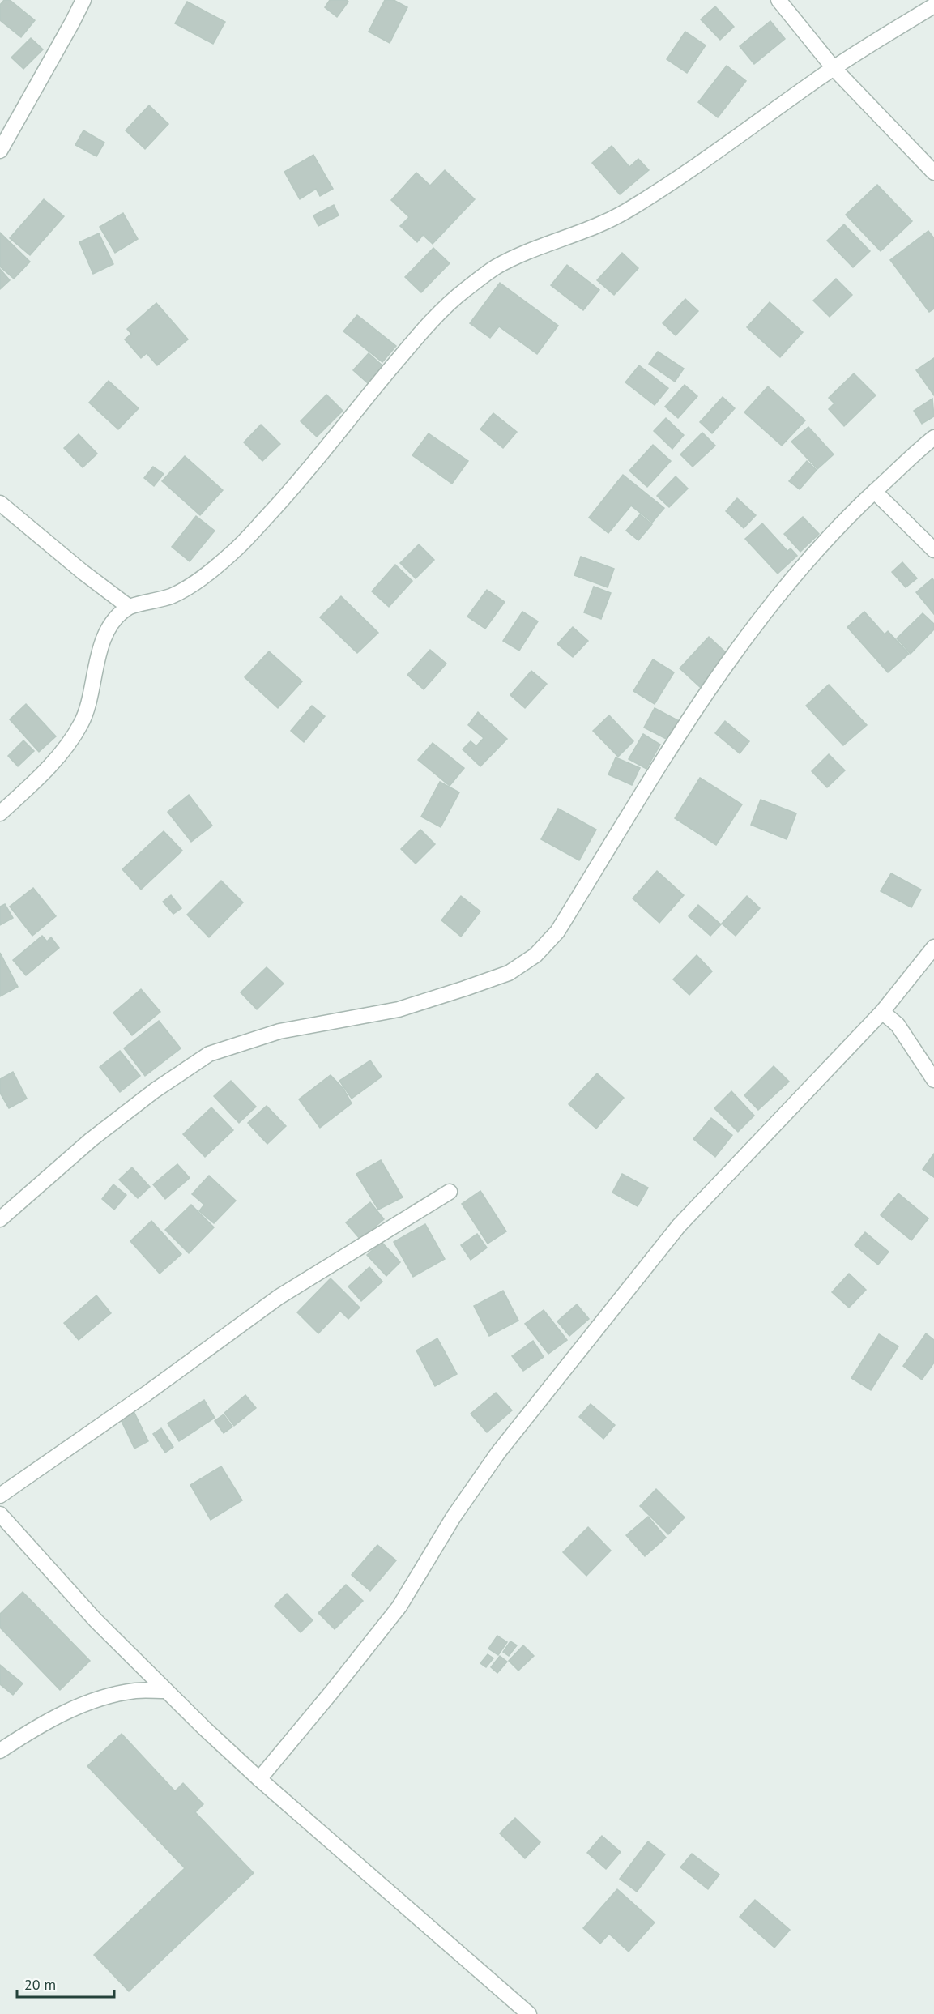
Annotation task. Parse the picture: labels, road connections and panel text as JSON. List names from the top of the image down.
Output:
{
  "scale_bar": "20 m"
}
